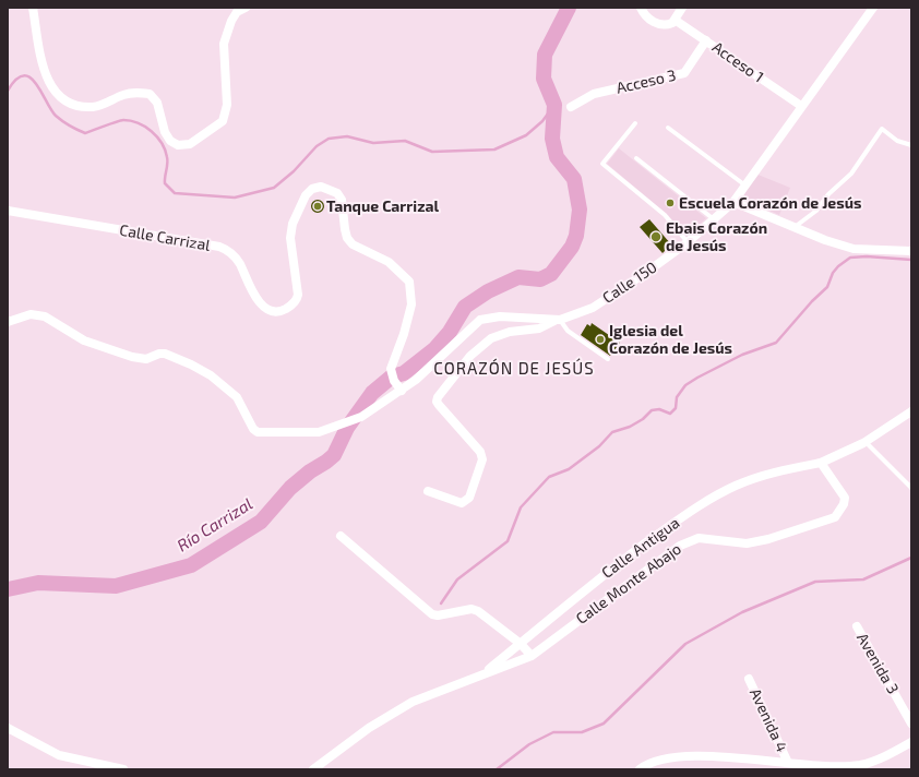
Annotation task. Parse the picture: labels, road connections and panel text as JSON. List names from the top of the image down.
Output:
{
  "streets": {
    "street": [
      "Acceso 1",
      "Acceso 3",
      "Calle Carrizal",
      "Calle 150",
      "Calle Antigua",
      "Calle Monte Abajo",
      "Avenida 3",
      "Avenida 4"
    ]
  },
  "crossings": [
    ["Acceso 1", "Acceso 3"],
    ["Acceso 1", "Calle 150"],
    ["Calle Carrizal", "Calle 150"],
    ["Calle Antigua", "Calle Monte Abajo"]
  ],
  "districts": ["CORAZÓN DE JESÚS"],
  "water": ["Río Carrizal"],
  "places": [
    "Escuela Corazón de Jesús",
    "Tanque Carrizal",
    "Ebais Corazón de Jesús",
    "Iglesia del Corazón de Jesús"
  ]
}
